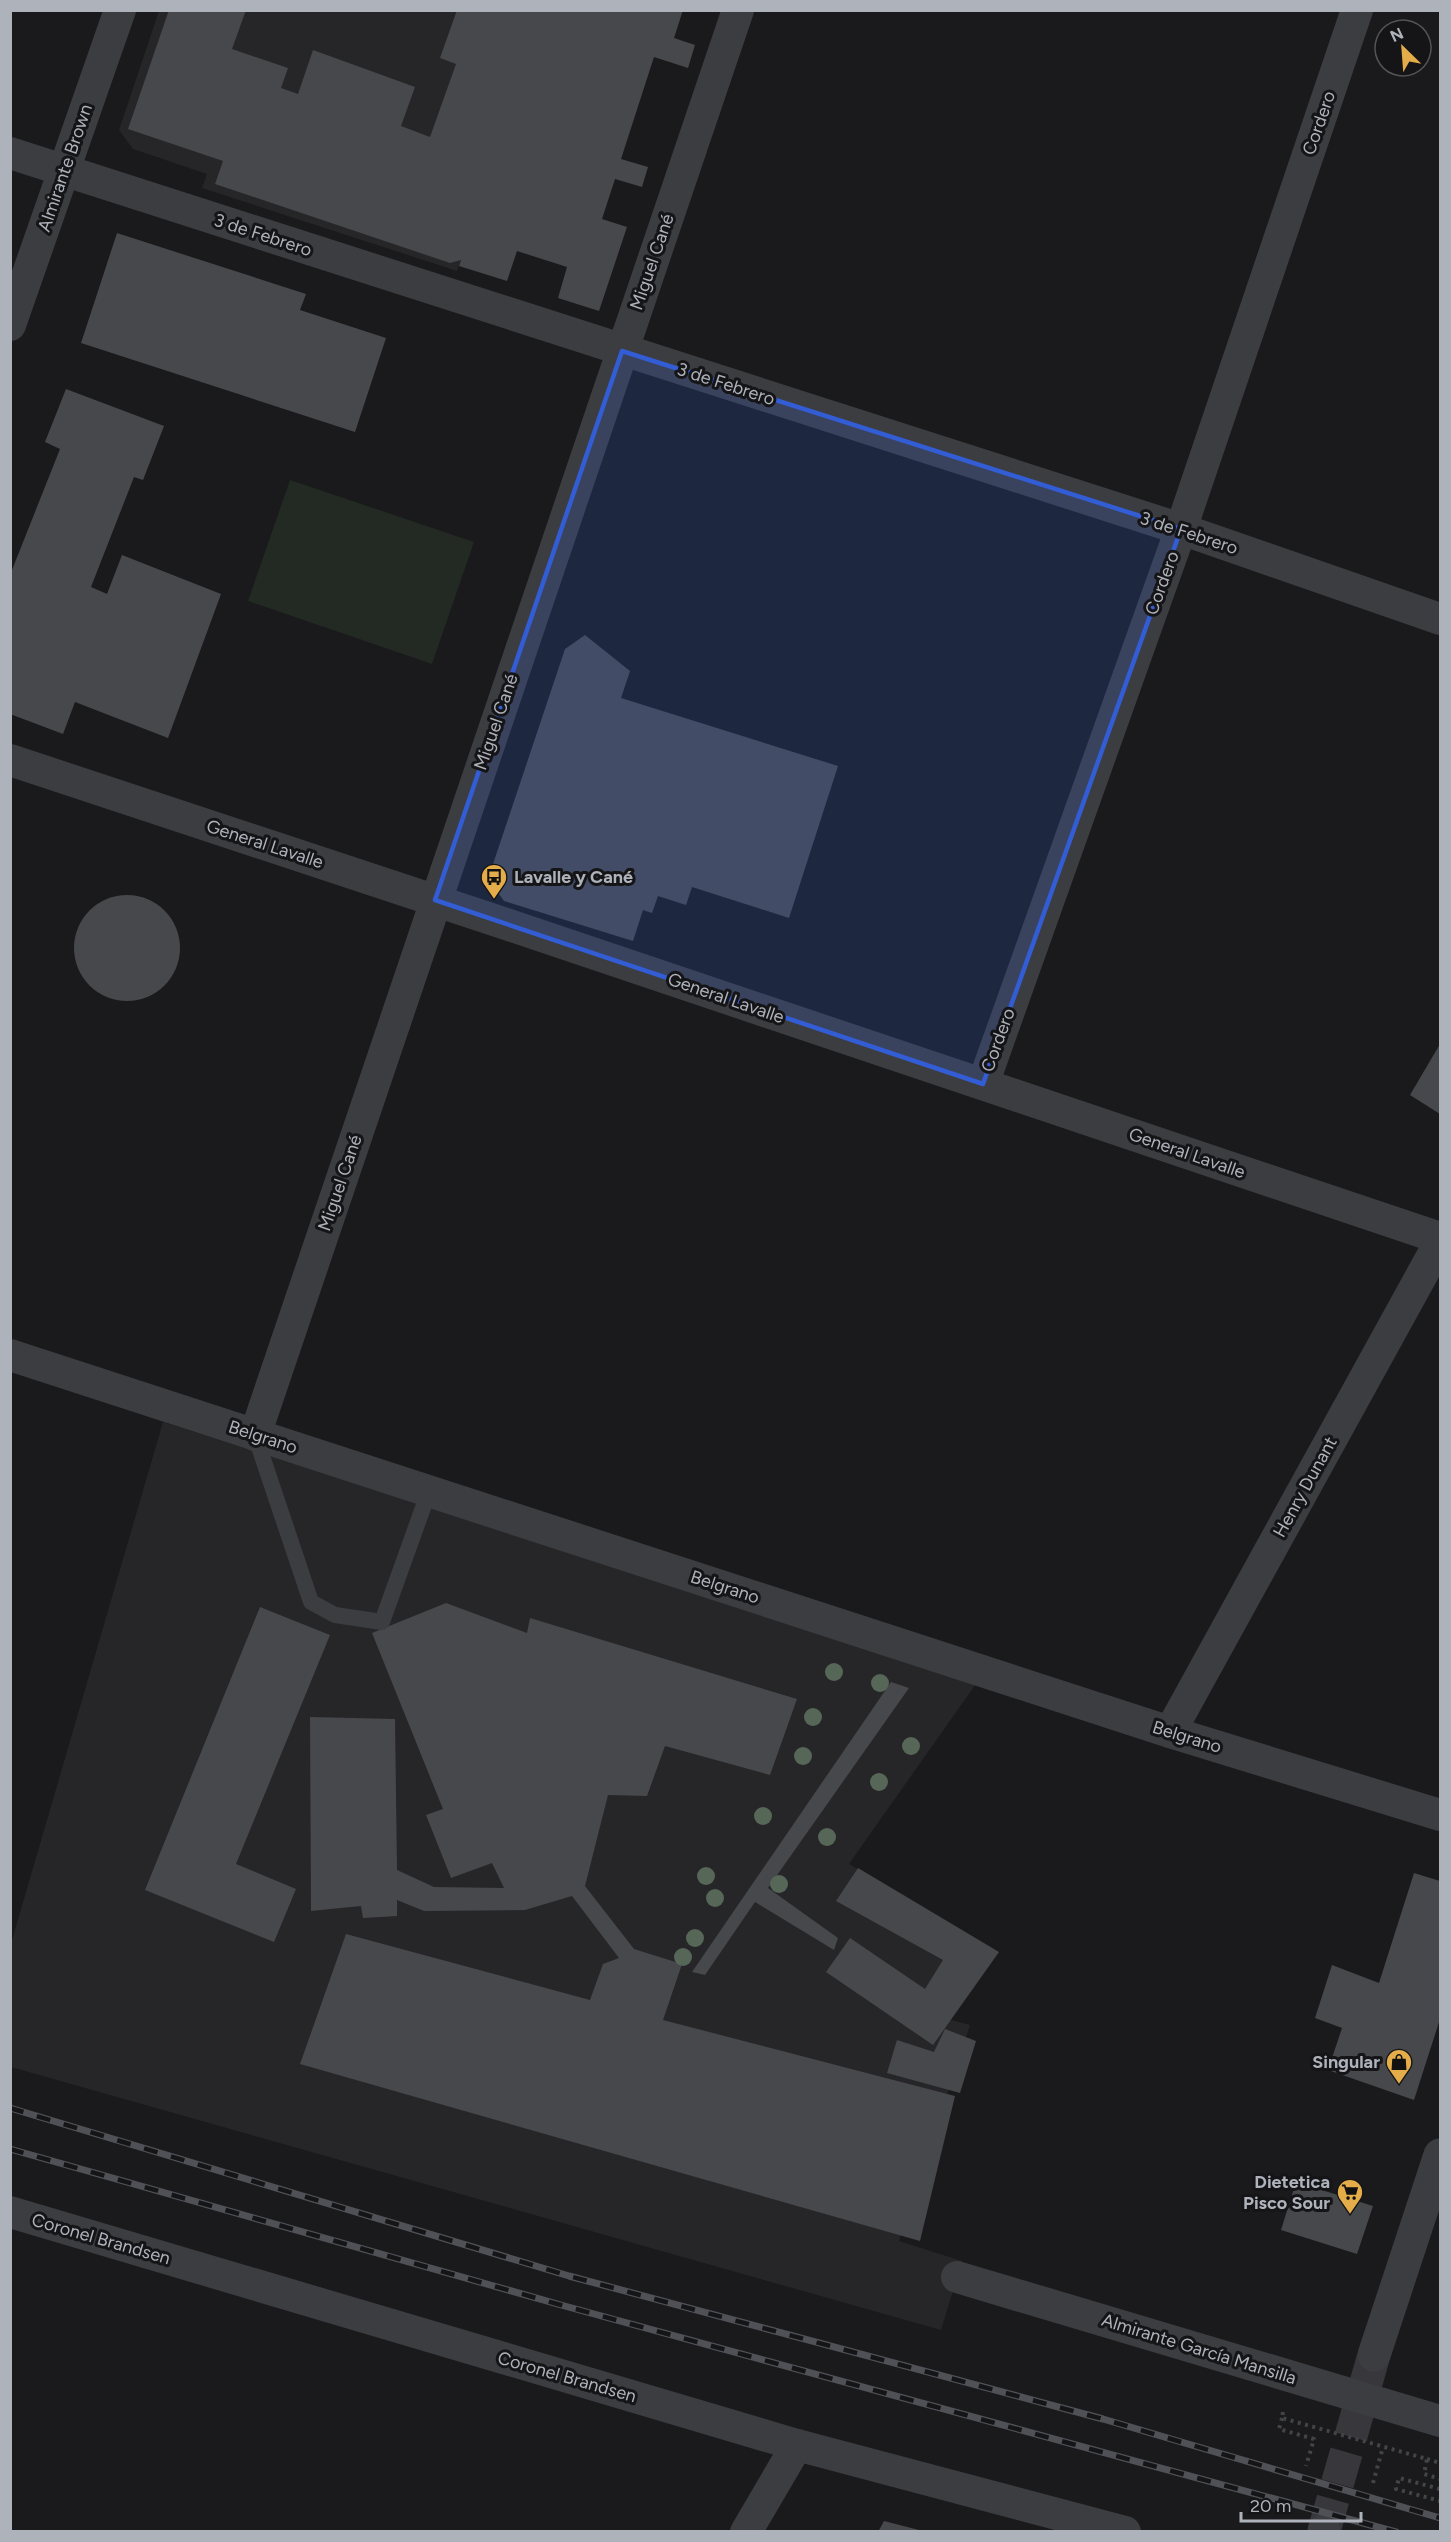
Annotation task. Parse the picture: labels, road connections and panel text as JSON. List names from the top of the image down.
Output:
{
  "streets": {
    "street": [
      "Cordero",
      "Almirante Brown",
      "3 de Febrero",
      "Miguel Cané",
      "General Lavalle",
      "Belgrano",
      "Henry Dunant",
      "Coronel Brandsen",
      "Almirante García Mansilla"
    ]
  },
  "crossings": [
    ["Cordero", "3 de Febrero"],
    ["Cordero", "General Lavalle"],
    ["Almirante Brown", "3 de Febrero"],
    ["3 de Febrero", "Miguel Cané"],
    ["Miguel Cané", "General Lavalle"],
    ["Miguel Cané", "Belgrano"],
    ["General Lavalle", "Henry Dunant"],
    ["Belgrano", "Henry Dunant"]
  ],
  "places": {
    "bus stop": ["Lavalle y Cané"],
    "shop": ["Singular"],
    "supermarket": ["Dietetica Pisco Sour"]
  },
  "scale_bar": "20 m",
  "north": "top left"
}
